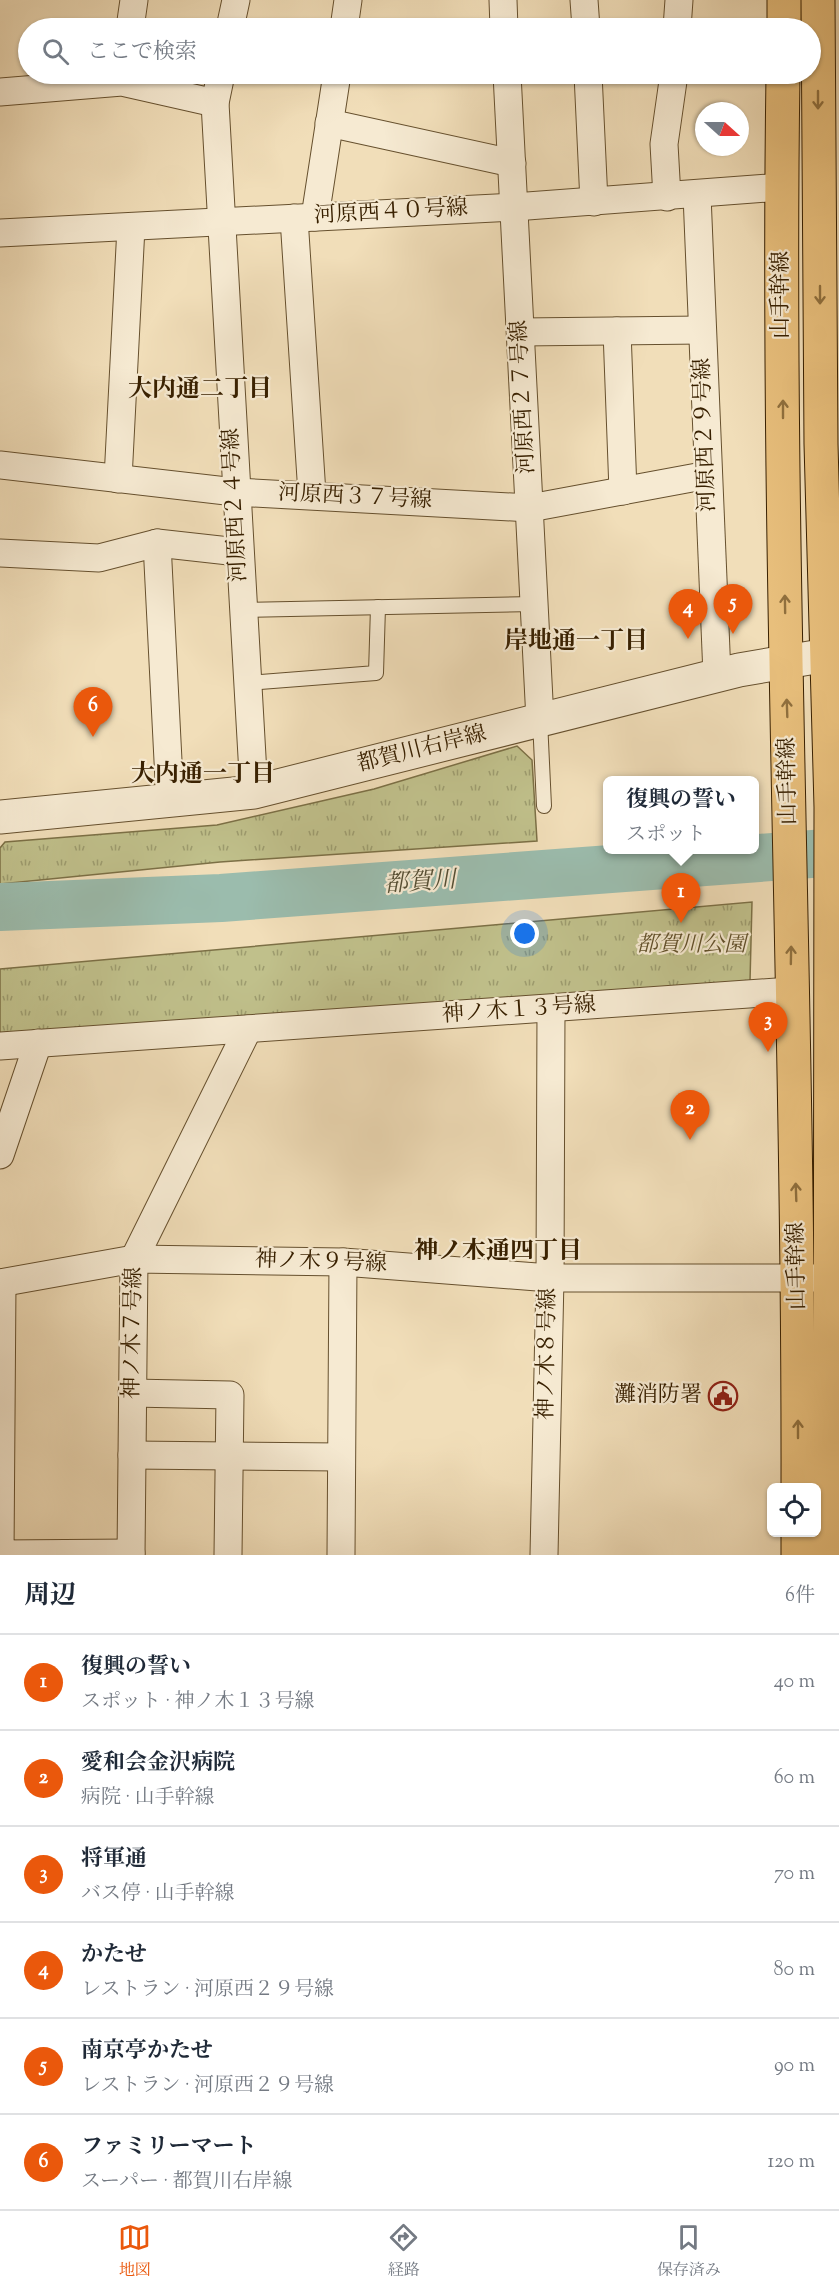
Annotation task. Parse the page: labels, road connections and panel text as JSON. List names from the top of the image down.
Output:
{
  "streets": {
    "main road": ["山手幹線"],
    "street": [
      "河原西４０号線",
      "河原西２７号線",
      "河原西２９号線",
      "河原西３７号線",
      "河原西２４号線",
      "都賀川右岸線",
      "神ノ木１３号線",
      "神ノ木９号線",
      "神ノ木７号線",
      "神ノ木８号線"
    ]
  },
  "crossings": [
    ["河原西４０号線", "山手幹線"],
    ["河原西４０号線", "河原西２７号線"],
    ["河原西４０号線", "河原西２９号線"],
    ["河原西４０号線", "河原西２４号線"],
    ["山手幹線", "都賀川右岸線"],
    ["山手幹線", "神ノ木１３号線"],
    ["山手幹線", "神ノ木９号線"],
    ["河原西２７号線", "河原西３７号線"],
    ["河原西２７号線", "都賀川右岸線"],
    ["河原西２９号線", "河原西３７号線"],
    ["河原西２９号線", "都賀川右岸線"],
    ["河原西３７号線", "河原西２４号線"],
    ["河原西２４号線", "都賀川右岸線"],
    ["神ノ木１３号線", "神ノ木７号線"],
    ["神ノ木１３号線", "神ノ木８号線"],
    ["神ノ木９号線", "神ノ木７号線"],
    ["神ノ木９号線", "神ノ木８号線"]
  ],
  "districts": [
    "大内通二丁目",
    "岸地通一丁目",
    "大内通一丁目",
    "神ノ木通四丁目"
  ],
  "water": ["都賀川"],
  "parks": ["都賀川公園"],
  "places": {
    "public building": ["灘消防署"]
  },
  "north": "right",
  "page": {
    "search": "ここで検索",
    "pins": [
      "5",
      "4",
      "6",
      "1",
      "3",
      "2"
    ],
    "popup": ["復興の誓い", "スポット"],
    "heading": ["周辺", "6件"],
    "list": [
      {
        "mark": "1",
        "name": "復興の誓い",
        "note": "スポット · 神ノ木１３号線",
        "value": "40 m"
      },
      {
        "mark": "2",
        "name": "愛和会金沢病院",
        "note": "病院 · 山手幹線",
        "value": "60 m"
      },
      {
        "mark": "3",
        "name": "将軍通",
        "note": "バス停 · 山手幹線",
        "value": "70 m"
      },
      {
        "mark": "4",
        "name": "かたせ",
        "note": "レストラン · 河原西２９号線",
        "value": "80 m"
      },
      {
        "mark": "5",
        "name": "南京亭かたせ",
        "note": "レストラン · 河原西２９号線",
        "value": "90 m"
      },
      {
        "mark": "6",
        "name": "ファミリーマート",
        "note": "スーパー · 都賀川右岸線",
        "value": "120 m"
      }
    ],
    "nav": ["地図", "経路", "保存済み"]
  }
}
